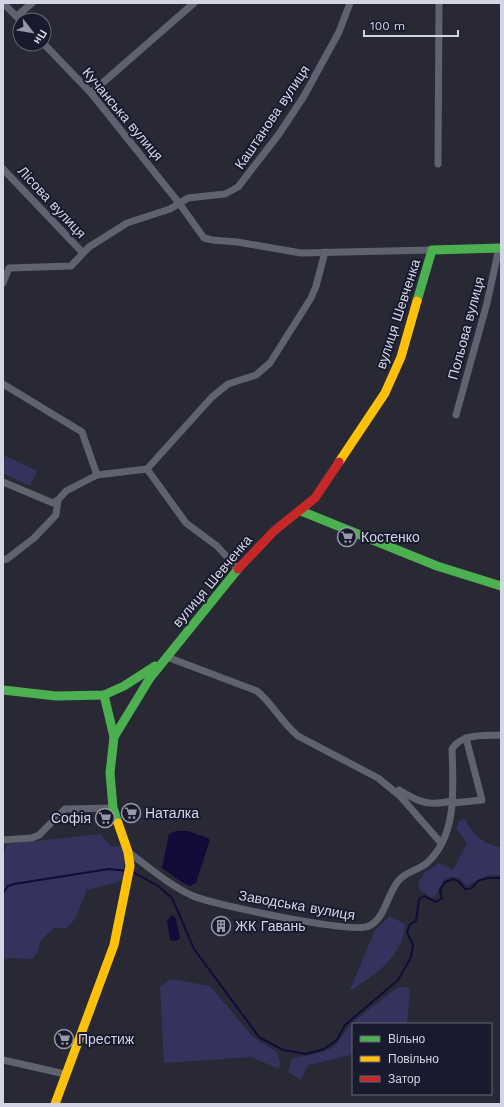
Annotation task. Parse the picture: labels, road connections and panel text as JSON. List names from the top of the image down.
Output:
{
  "streets": {
    "main road": ["вулиця Шевченка"],
    "street": [
      "Кучанська вулиця",
      "Каштанова вулиця",
      "Лісова вулиця",
      "Польова вулиця",
      "Заводська вулиця"
    ]
  },
  "crossings": [
    ["Кучанська вулиця", "Каштанова вулиця"],
    ["Кучанська вулиця", "вулиця Шевченка"],
    ["Каштанова вулиця", "Лісова вулиця"],
    ["Каштанова вулиця", "вулиця Шевченка"],
    ["вулиця Шевченка", "Заводська вулиця"]
  ],
  "places": {
    "supermarket": [
      "Костенко",
      "Наталка",
      "Софія",
      "Престиж"
    ],
    "building": ["ЖК Гавань"]
  },
  "legend": ["Вільно", "Повільно", "Затор"],
  "scale_bar": "100 m",
  "north": "bottom right"
}
